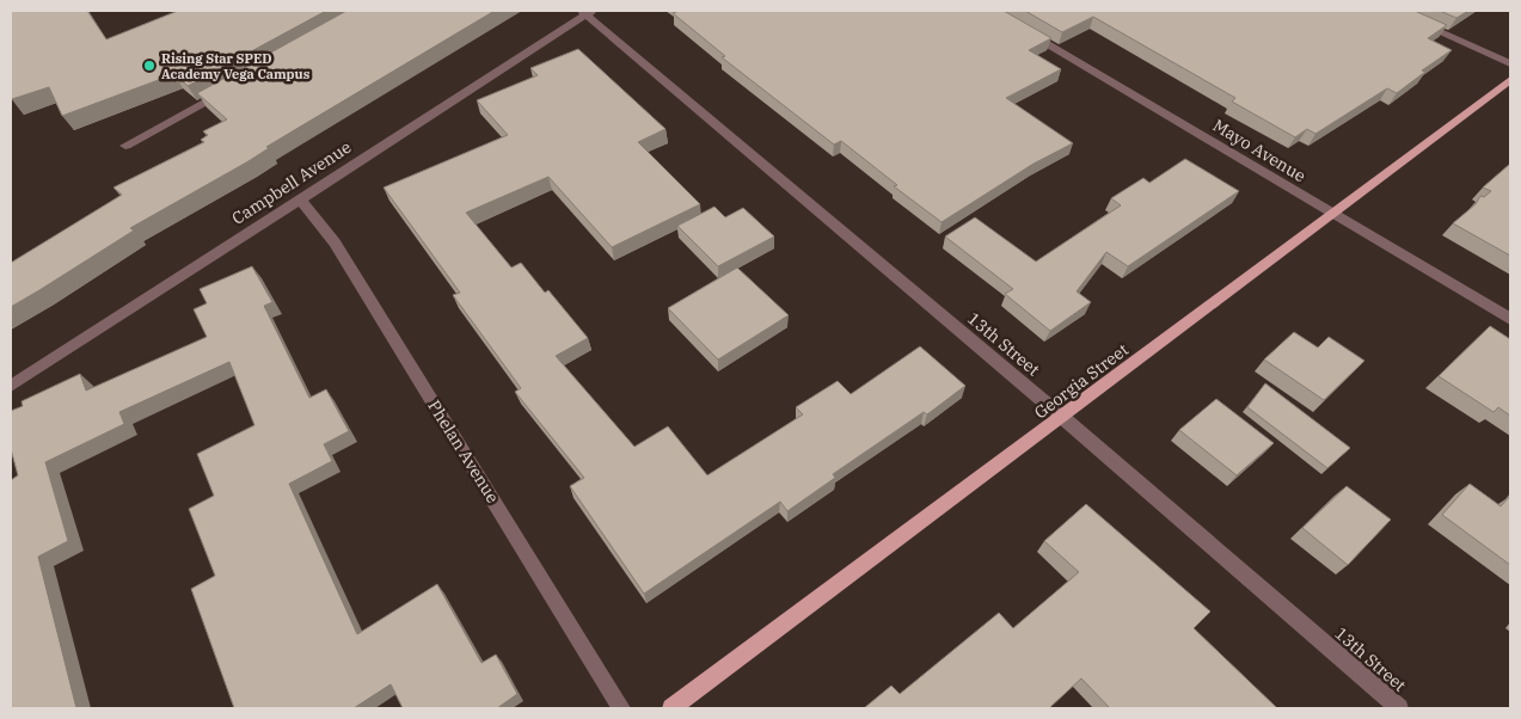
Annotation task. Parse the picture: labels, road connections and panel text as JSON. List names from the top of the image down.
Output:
{
  "streets": {
    "main road": ["Georgia Street"],
    "street": [
      "Mayo Avenue",
      "Campbell Avenue",
      "13th Street",
      "Phelan Avenue"
    ]
  },
  "crossings": [
    ["Mayo Avenue", "Georgia Street"],
    ["Campbell Avenue", "13th Street"],
    ["Campbell Avenue", "Phelan Avenue"],
    ["13th Street", "Georgia Street"]
  ],
  "places": ["Rising Star SPED Academy Vega Campus"]
}
